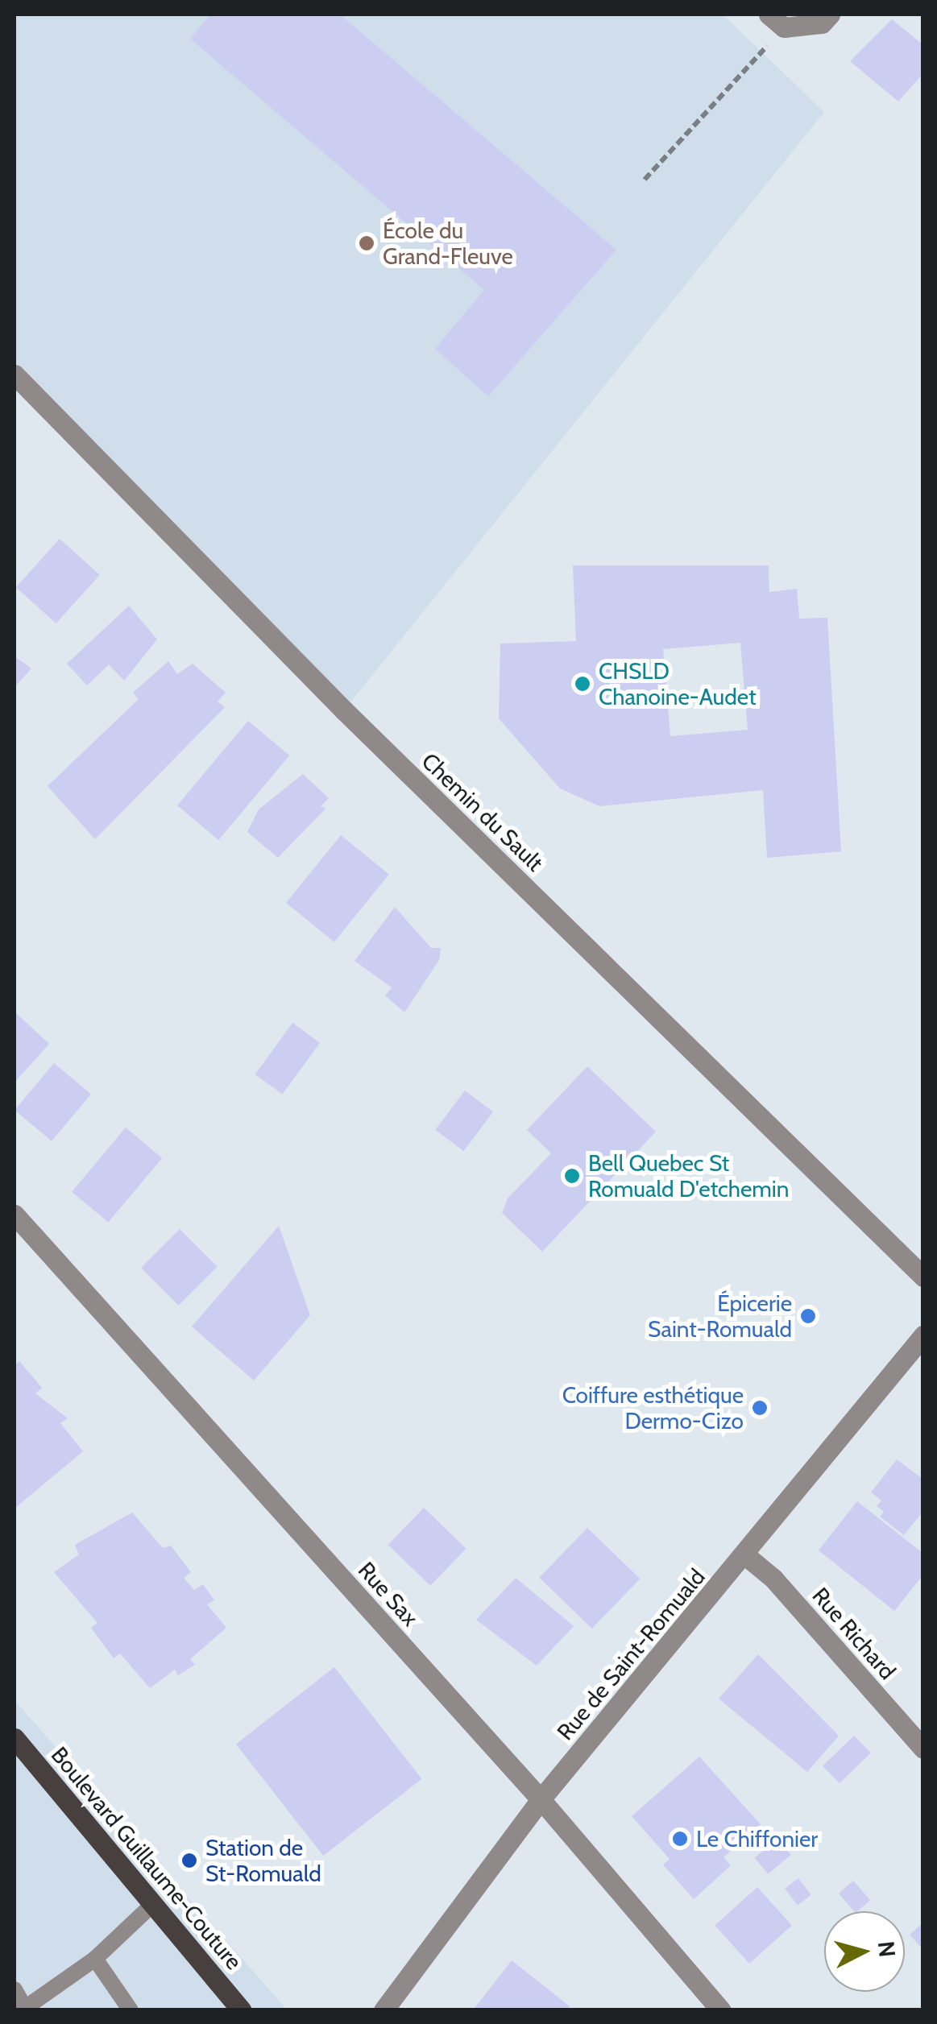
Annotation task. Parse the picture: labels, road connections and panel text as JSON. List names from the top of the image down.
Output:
{
  "streets": {
    "main road": ["Boulevard Guillaume-Couture"],
    "street": [
      "Chemin du Sault",
      "Rue Sax",
      "Rue Richard",
      "Rue de Saint-Romuald"
    ]
  },
  "crossings": [
    ["Rue Sax", "Rue de Saint-Romuald"],
    ["Rue Richard", "Rue de Saint-Romuald"]
  ],
  "places": [
    "École du Grand-Fleuve",
    "CHSLD Chanoine-Audet",
    "Bell Quebec St Romuald D'etchemin",
    "Épicerie Saint-Romuald",
    "Coiffure esthétique Dermo-Cizo",
    "Le Chiffonier",
    "Station de St-Romuald"
  ],
  "north": "right"
}
